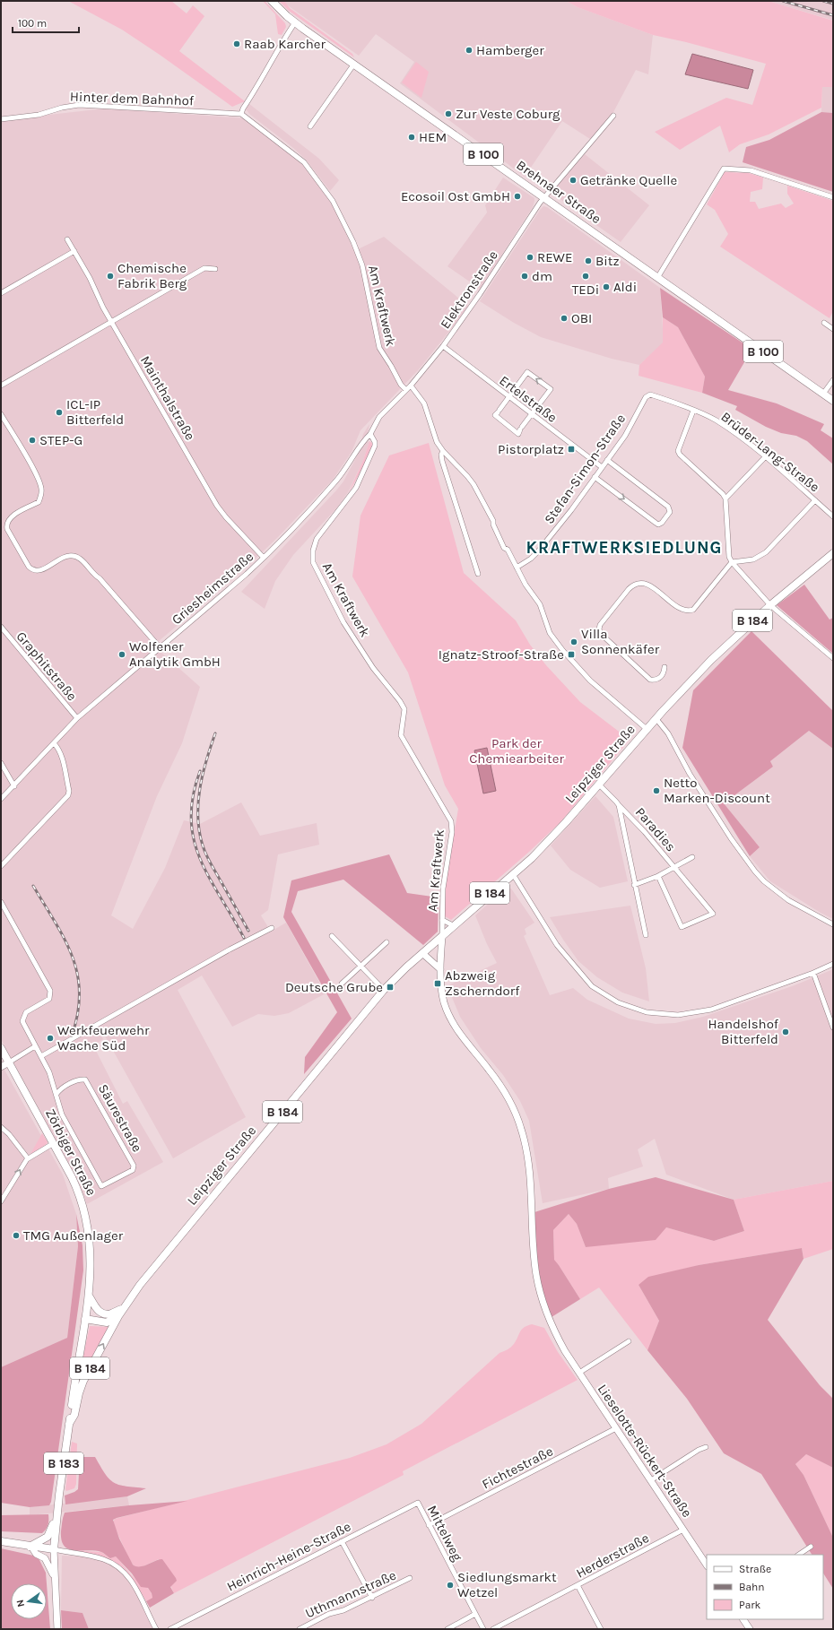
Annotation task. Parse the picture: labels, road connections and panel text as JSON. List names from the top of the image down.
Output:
{
  "streets": {
    "main road": [
      "B 100",
      "Brehnaer Straße",
      "B 184",
      "Leipziger Straße",
      "Zörbiger Straße",
      "B 183"
    ],
    "street": [
      "Hinter dem Bahnhof",
      "Elektronstraße",
      "Am Kraftwerk",
      "Mainthalstraße",
      "Ertelstraße",
      "Brüder-Lang-Straße",
      "Stefan-Simon-Straße",
      "Griesheimstraße",
      "Graphitstraße",
      "Paradies",
      "Säurestraße",
      "Lieselotte-Rückert-Straße",
      "Fichtestraße",
      "Mittelweg",
      "Herderstraße",
      "Heinrich-Heine-Straße",
      "Uthmannstraße"
    ]
  },
  "crossings": [
    ["Hinter dem Bahnhof", "Am Kraftwerk"],
    ["Brehnaer Straße", "Elektronstraße"],
    ["Elektronstraße", "Am Kraftwerk"],
    ["Elektronstraße", "Ertelstraße"],
    ["Am Kraftwerk", "Griesheimstraße"],
    ["Am Kraftwerk", "Leipziger Straße"],
    ["Am Kraftwerk", "Lieselotte-Rückert-Straße"],
    ["Mainthalstraße", "Griesheimstraße"],
    ["Ertelstraße", "Stefan-Simon-Straße"],
    ["Brüder-Lang-Straße", "Stefan-Simon-Straße"],
    ["Griesheimstraße", "Graphitstraße"],
    ["B 184", "Leipziger Straße"],
    ["B 184", "B 183"],
    ["Leipziger Straße", "Paradies"],
    ["Leipziger Straße", "Lieselotte-Rückert-Straße"],
    ["Zörbiger Straße", "B 183"],
    ["Lieselotte-Rückert-Straße", "Fichtestraße"],
    ["Lieselotte-Rückert-Straße", "Herderstraße"],
    ["Fichtestraße", "Mittelweg"],
    ["Mittelweg", "Heinrich-Heine-Straße"]
  ],
  "districts": ["KRAFTWERKSIEDLUNG"],
  "parks": ["Park der Chemiearbeiter"],
  "places": {
    "other": [
      "Raab Karcher",
      "Hamberger",
      "Zur Veste Coburg",
      "HEM",
      "Getränke Quelle",
      "Ecosoil Ost GmbH",
      "REWE",
      "Bitz",
      "Chemische Fabrik Berg",
      "dm",
      "TEDi",
      "Aldi",
      "OBI",
      "ICL-IP Bitterfeld",
      "STEP-G",
      "Villa Sonnenkäfer",
      "Wolfener Analytik GmbH",
      "Netto Marken-Discount",
      "Handelshof Bitterfeld",
      "Werkfeuerwehr Wache Süd",
      "TMG Außenlager",
      "Siedlungsmarkt Wetzel"
    ],
    "transit": [
      "Pistorplatz",
      "Ignatz-Stroof-Straße",
      "Abzweig Zscherndorf",
      "Deutsche Grube"
    ]
  },
  "legend": ["Straße", "Bahn", "Park"],
  "scale_bar": "100 m",
  "north": "left"
}
